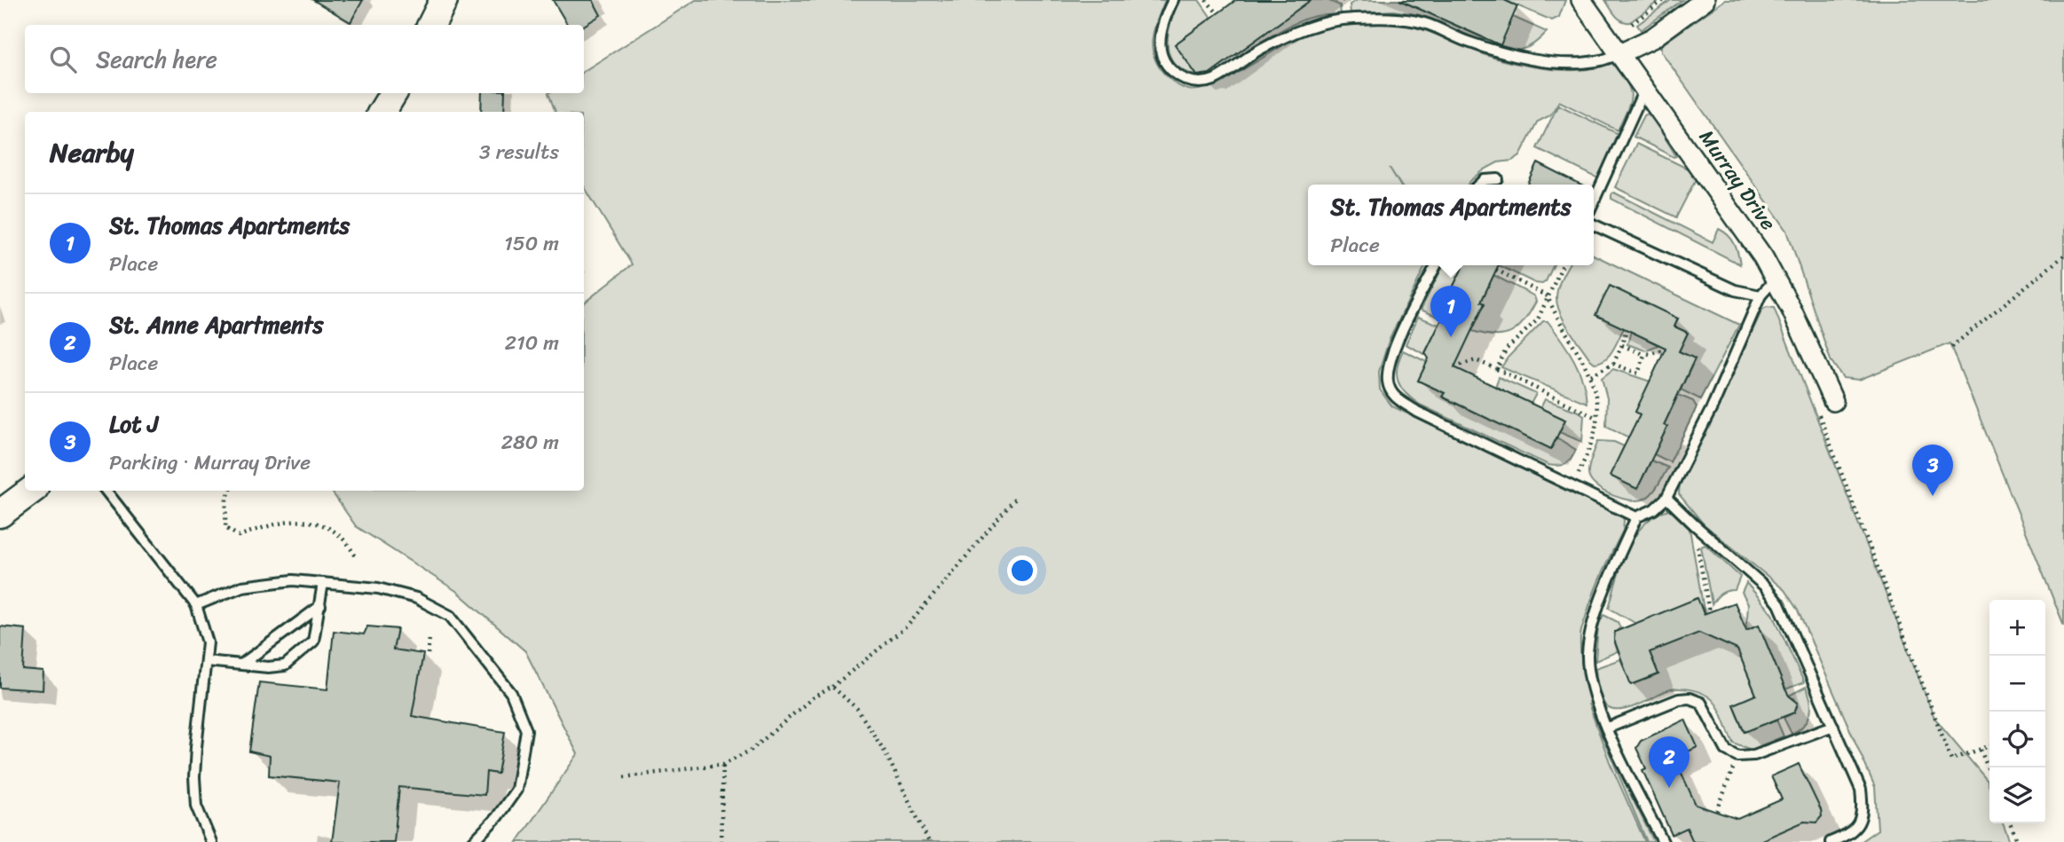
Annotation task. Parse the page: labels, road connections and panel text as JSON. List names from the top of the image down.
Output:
{
  "streets": {
    "street": ["Murray Drive"]
  },
  "page": {
    "search": "Search here",
    "heading": ["Nearby", "3 results"],
    "popup": ["St. Thomas Apartments", "Place"],
    "list": [
      {
        "mark": "1",
        "name": "St. Thomas Apartments",
        "note": "Place",
        "value": "150 m"
      },
      {
        "mark": "2",
        "name": "St. Anne Apartments",
        "note": "Place",
        "value": "210 m"
      },
      {
        "mark": "3",
        "name": "Lot J",
        "note": "Parking · Murray Drive",
        "value": "280 m"
      }
    ],
    "pins": ["1", "3", "2"],
    "map_buttons": ["+", "−"]
  }
}
